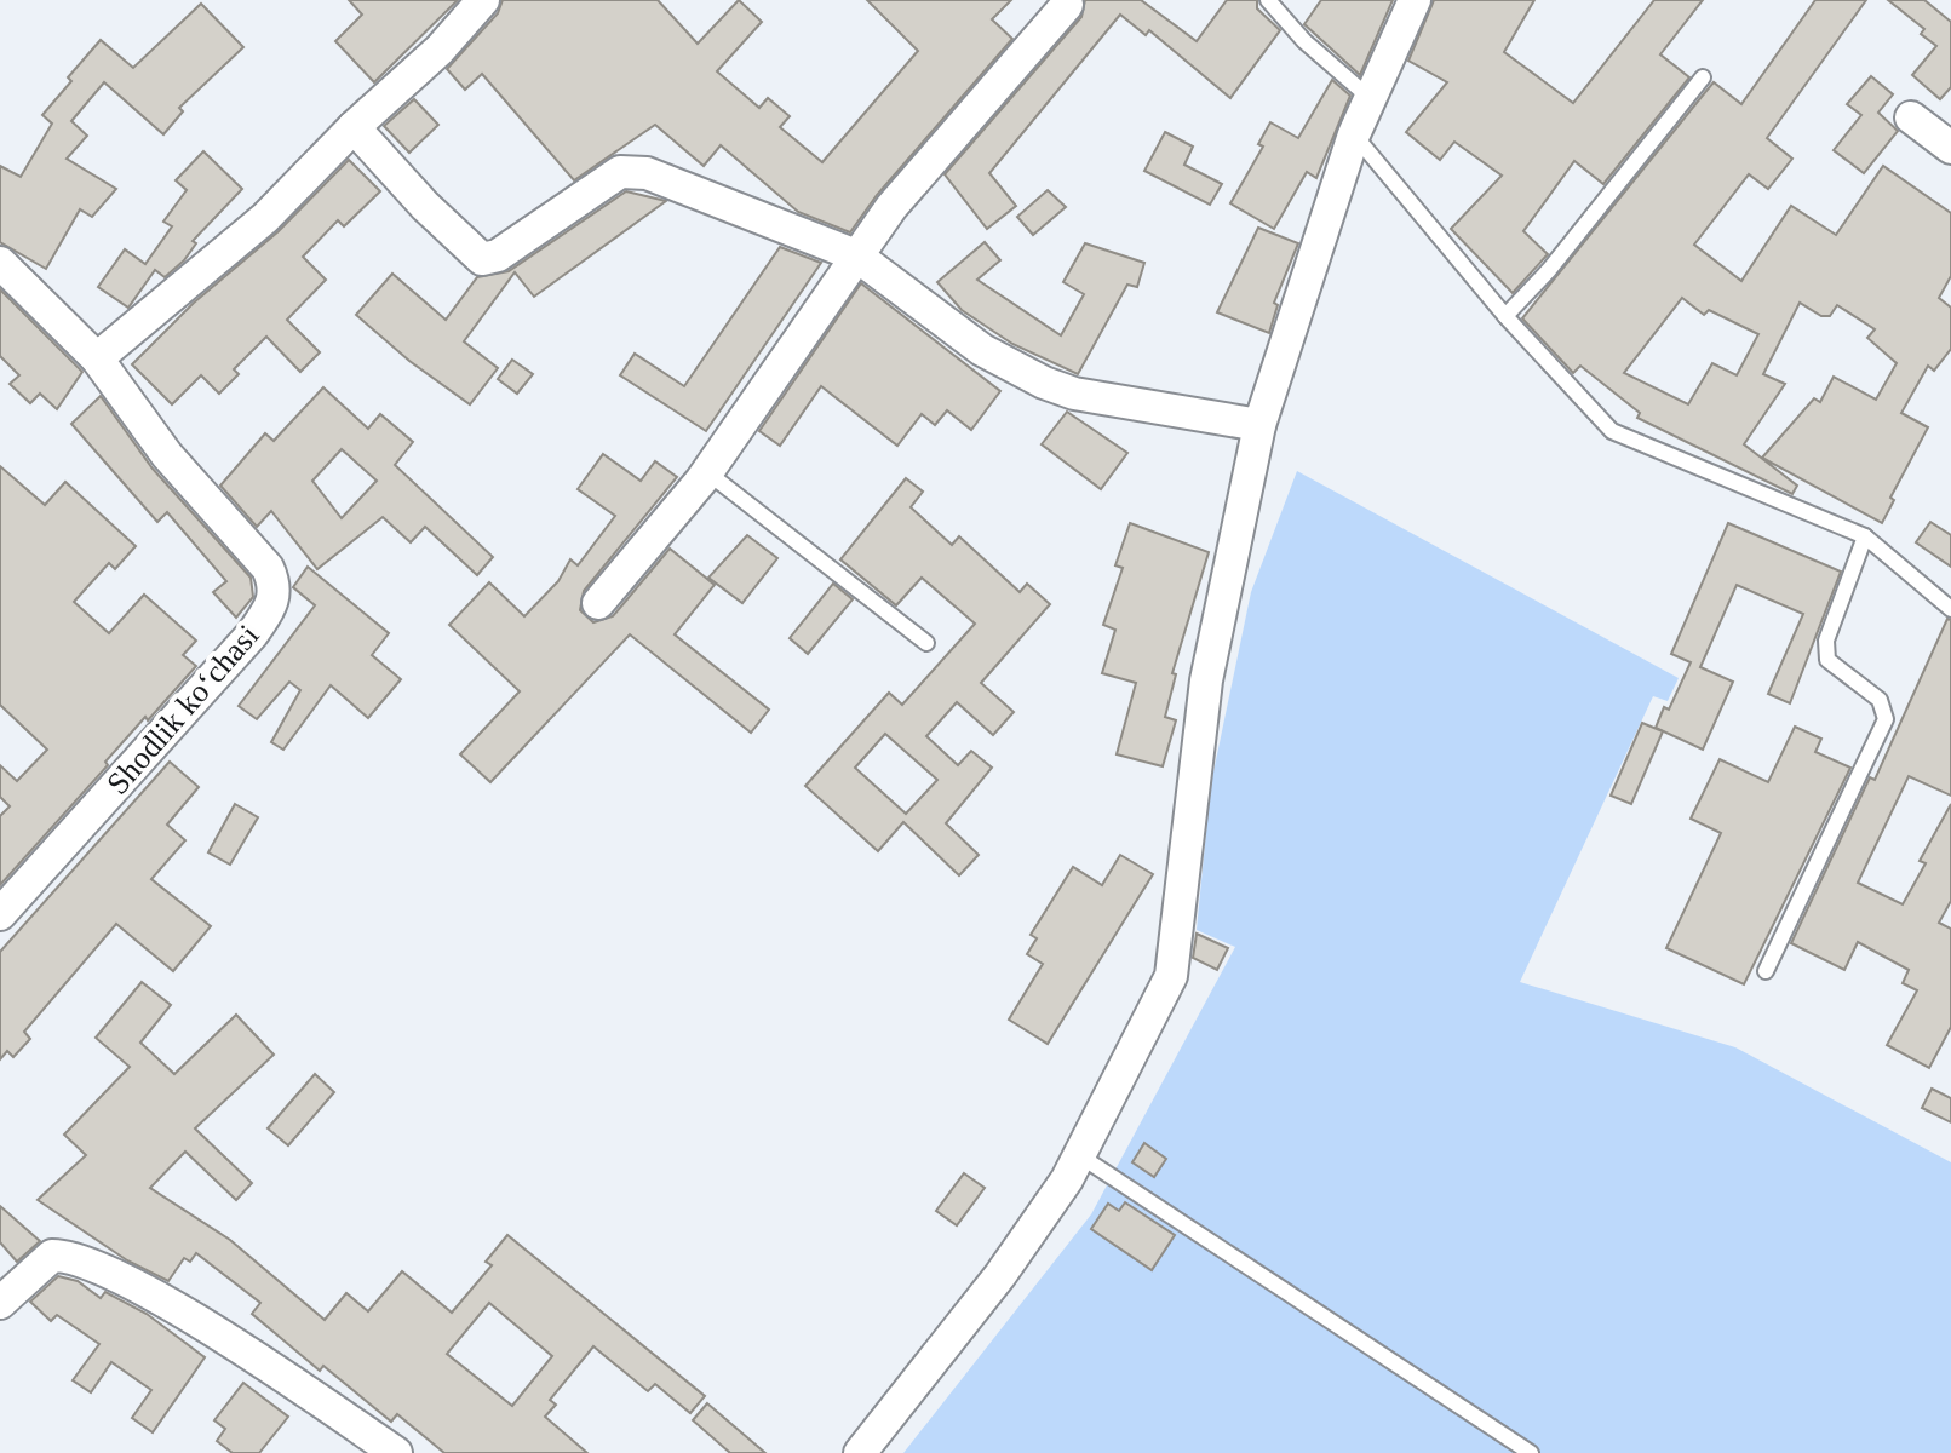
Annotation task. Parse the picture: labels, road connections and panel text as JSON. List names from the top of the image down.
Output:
{
  "streets": {
    "street": ["Shodlik koʻchasi"]
  }
}
